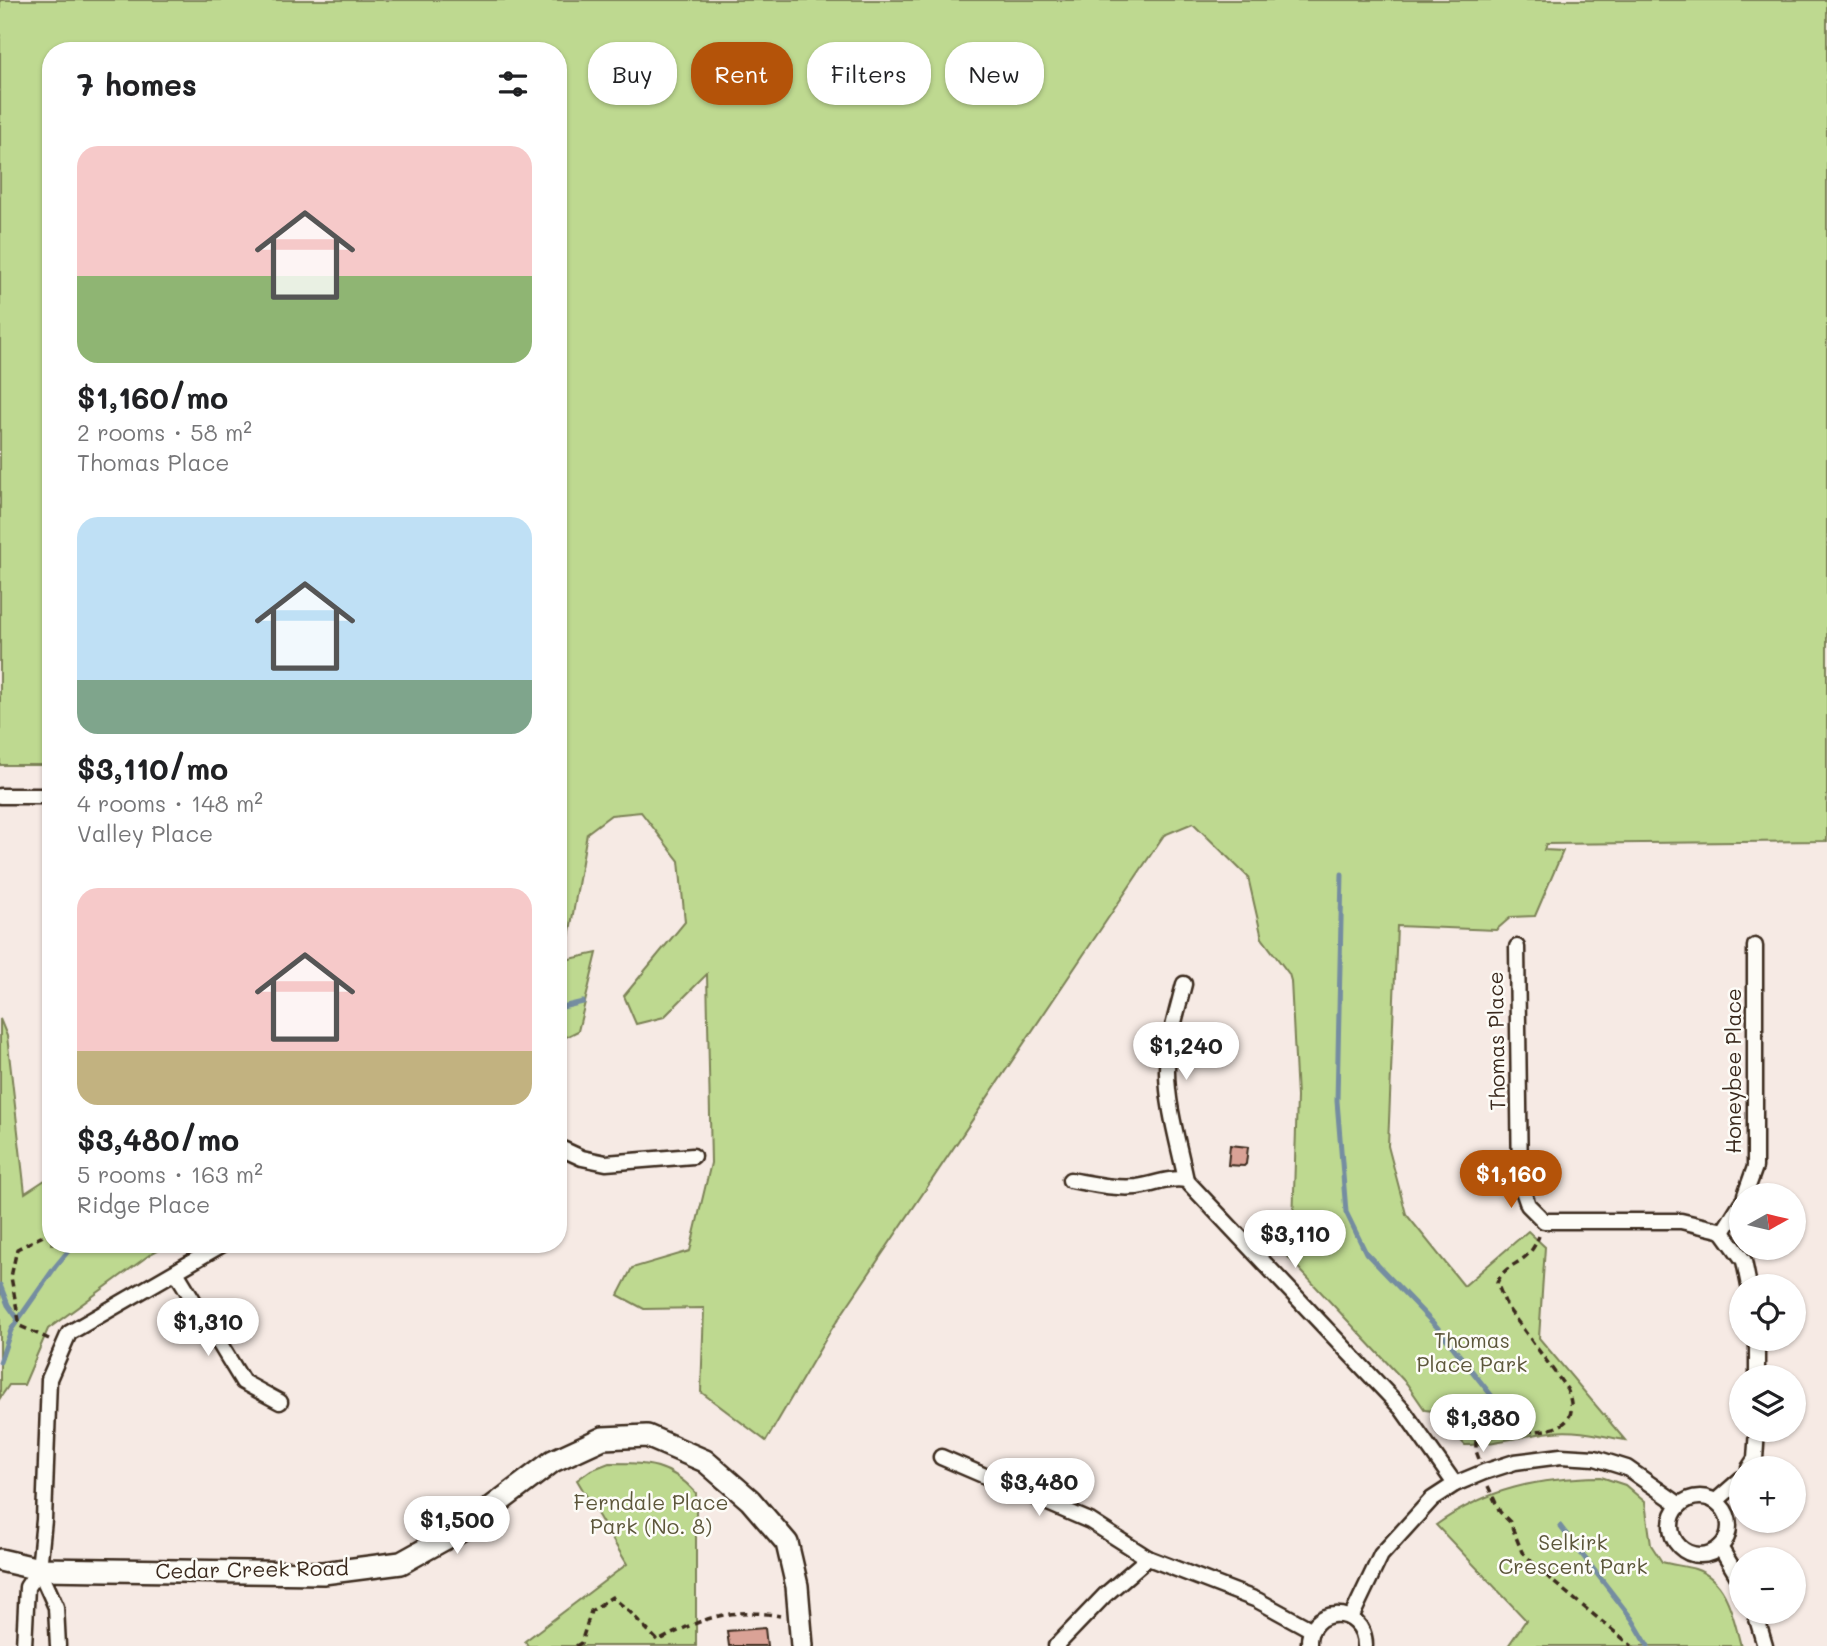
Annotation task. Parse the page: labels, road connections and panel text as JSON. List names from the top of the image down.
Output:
{
  "streets": {
    "street": ["Thomas Place", "Honeybee Place", "Cedar Creek Road"]
  },
  "parks": ["Thomas Place Park", "Ferndale Place Park (No. 8)", "Selkirk Crescent Park"],
  "north": "right",
  "page": {
    "chip": [
      "Buy",
      "Rent",
      "Filters",
      "New"
    ],
    "heading": "7 homes",
    "list": [
      {
        "name": "$1,160/mo",
        "note": "2 rooms · 58 m² · Thomas Place"
      },
      {
        "name": "$3,110/mo",
        "note": "4 rooms · 148 m² · Valley Place"
      },
      {
        "name": "$3,480/mo",
        "note": "5 rooms · 163 m² · Ridge Place"
      }
    ],
    "price": [
      "$1,240",
      "$1,160",
      "$3,110",
      "$1,310",
      "$1,380",
      "$3,480",
      "$1,500"
    ],
    "map_buttons": ["+", "−"]
  }
}
